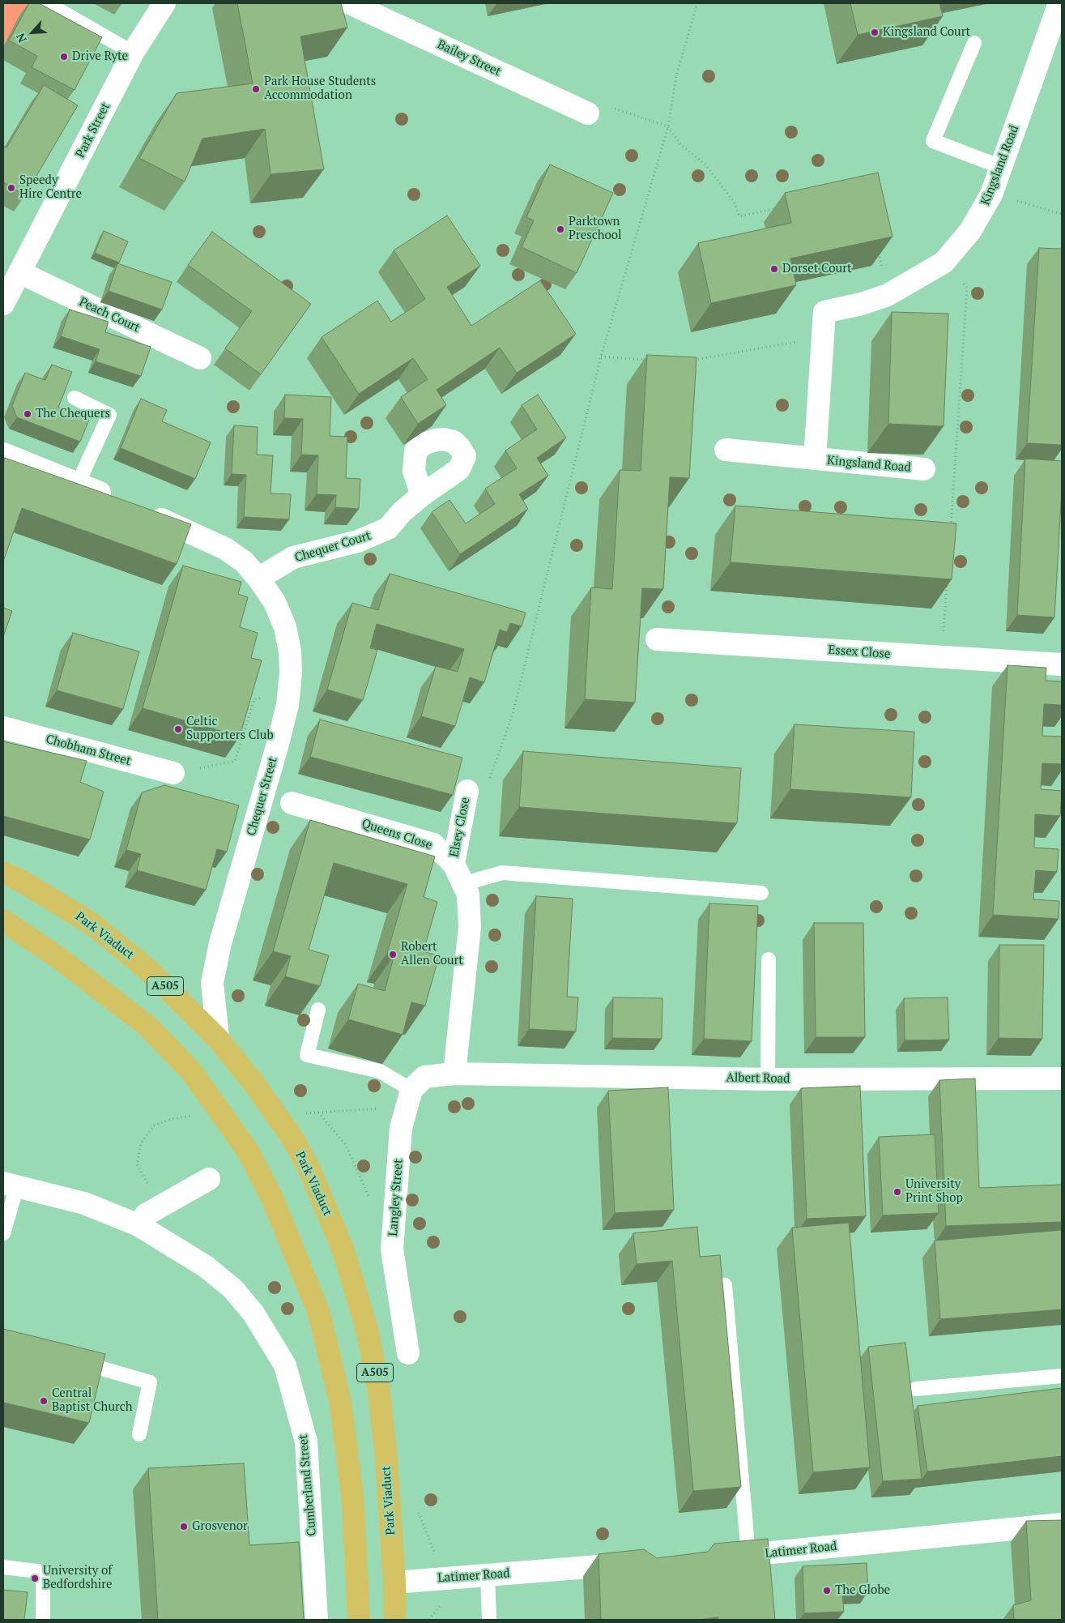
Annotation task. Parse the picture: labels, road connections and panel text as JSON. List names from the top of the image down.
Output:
{
  "streets": {
    "highway": ["Park Viaduct", "A505"],
    "street": [
      "Bailey Street",
      "Park Street",
      "Kingsland Road",
      "Peach Court",
      "Chequer Court",
      "Essex Close",
      "Chobham Street",
      "Chequer Street",
      "Elsey Close",
      "Queens Close",
      "Albert Road",
      "Langley Street",
      "Cumberland Street",
      "Latimer Road"
    ]
  },
  "crossings": [
    ["Park Street", "Peach Court"],
    ["Chequer Court", "Chequer Street"],
    ["Chequer Street", "Park Viaduct"],
    ["Elsey Close", "Queens Close"],
    ["Queens Close", "Albert Road"],
    ["Queens Close", "Langley Street"],
    ["Park Viaduct", "Latimer Road"],
    ["Albert Road", "Langley Street"]
  ],
  "places": [
    "Kingsland Court",
    "Drive Ryte",
    "Park House Students Accommodation",
    "Speedy Hire Centre",
    "Parktown Preschool",
    "Dorset Court",
    "The Chequers",
    "Celtic Supporters Club",
    "Robert Allen Court",
    "University Print Shop",
    "Central Baptist Church",
    "Grosvenor",
    "University of Bedfordshire",
    "The Globe"
  ],
  "north": "bottom left"
}
